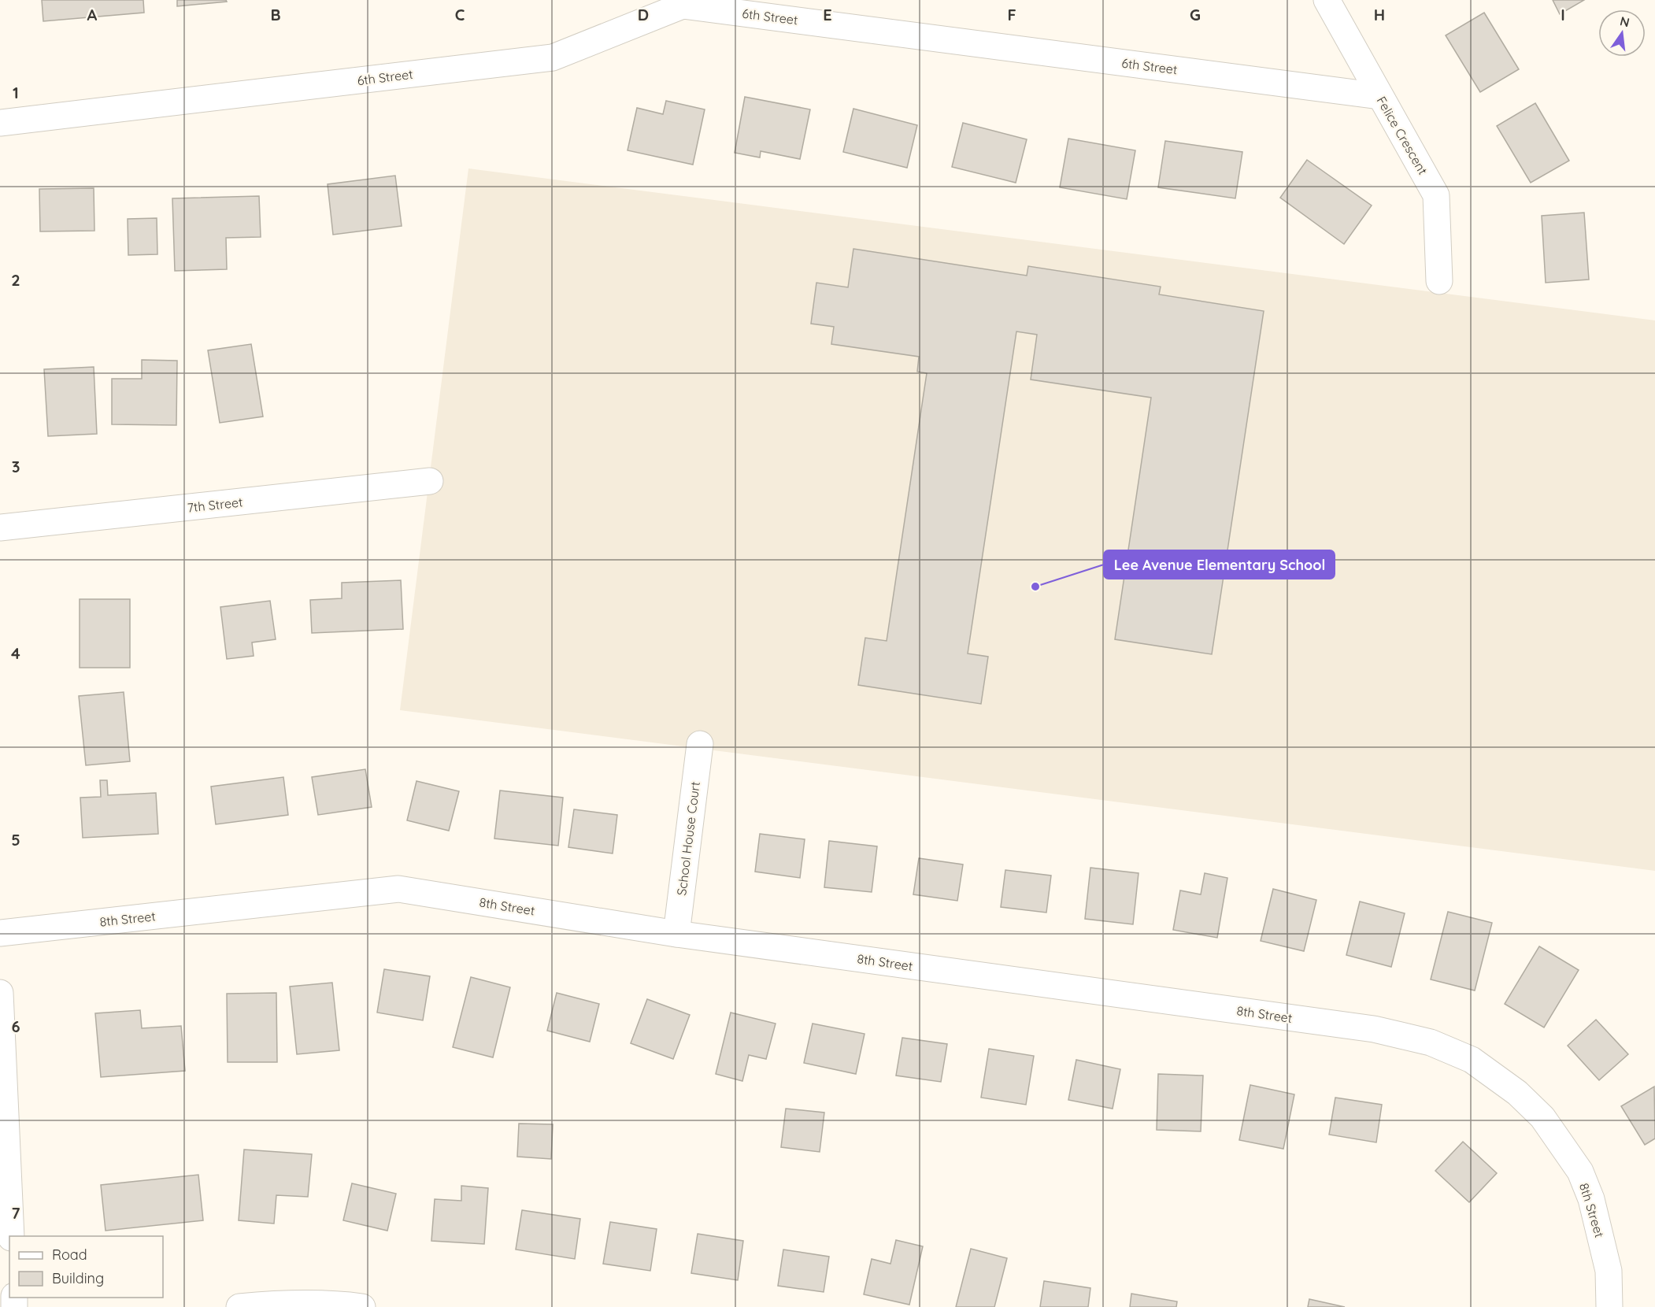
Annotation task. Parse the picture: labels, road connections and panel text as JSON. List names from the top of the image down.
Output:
{
  "streets": {
    "street": [
      "6th Street",
      "Felice Crescent",
      "7th Street",
      "School House Court",
      "8th Street"
    ]
  },
  "crossings": [
    ["6th Street", "Felice Crescent"],
    ["School House Court", "8th Street"]
  ],
  "places": ["Lee Avenue Elementary School"],
  "legend": ["Road", "Building"],
  "north": "top",
  "grid": {
    "columns": [
      "A",
      "B",
      "C",
      "D",
      "E",
      "F",
      "G",
      "H",
      "I"
    ],
    "rows": [
      "1",
      "2",
      "3",
      "4",
      "5",
      "6",
      "7"
    ]
  }
}
